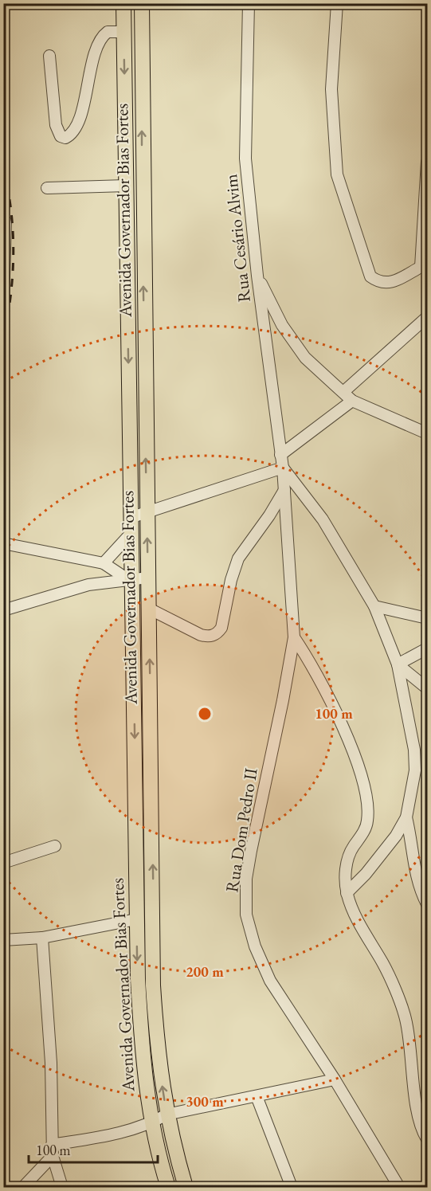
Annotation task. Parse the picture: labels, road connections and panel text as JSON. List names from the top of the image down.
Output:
{
  "streets": {
    "main road": ["Avenida Governador Bias Fortes"],
    "street": ["Rua Cesário Alvim", "Rua Dom Pedro II"]
  },
  "crossings": [
    ["Rua Cesário Alvim", "Rua Dom Pedro II"]
  ],
  "scale_bar": "100 m",
  "rings": ["100 m", "200 m", "300 m"]
}
